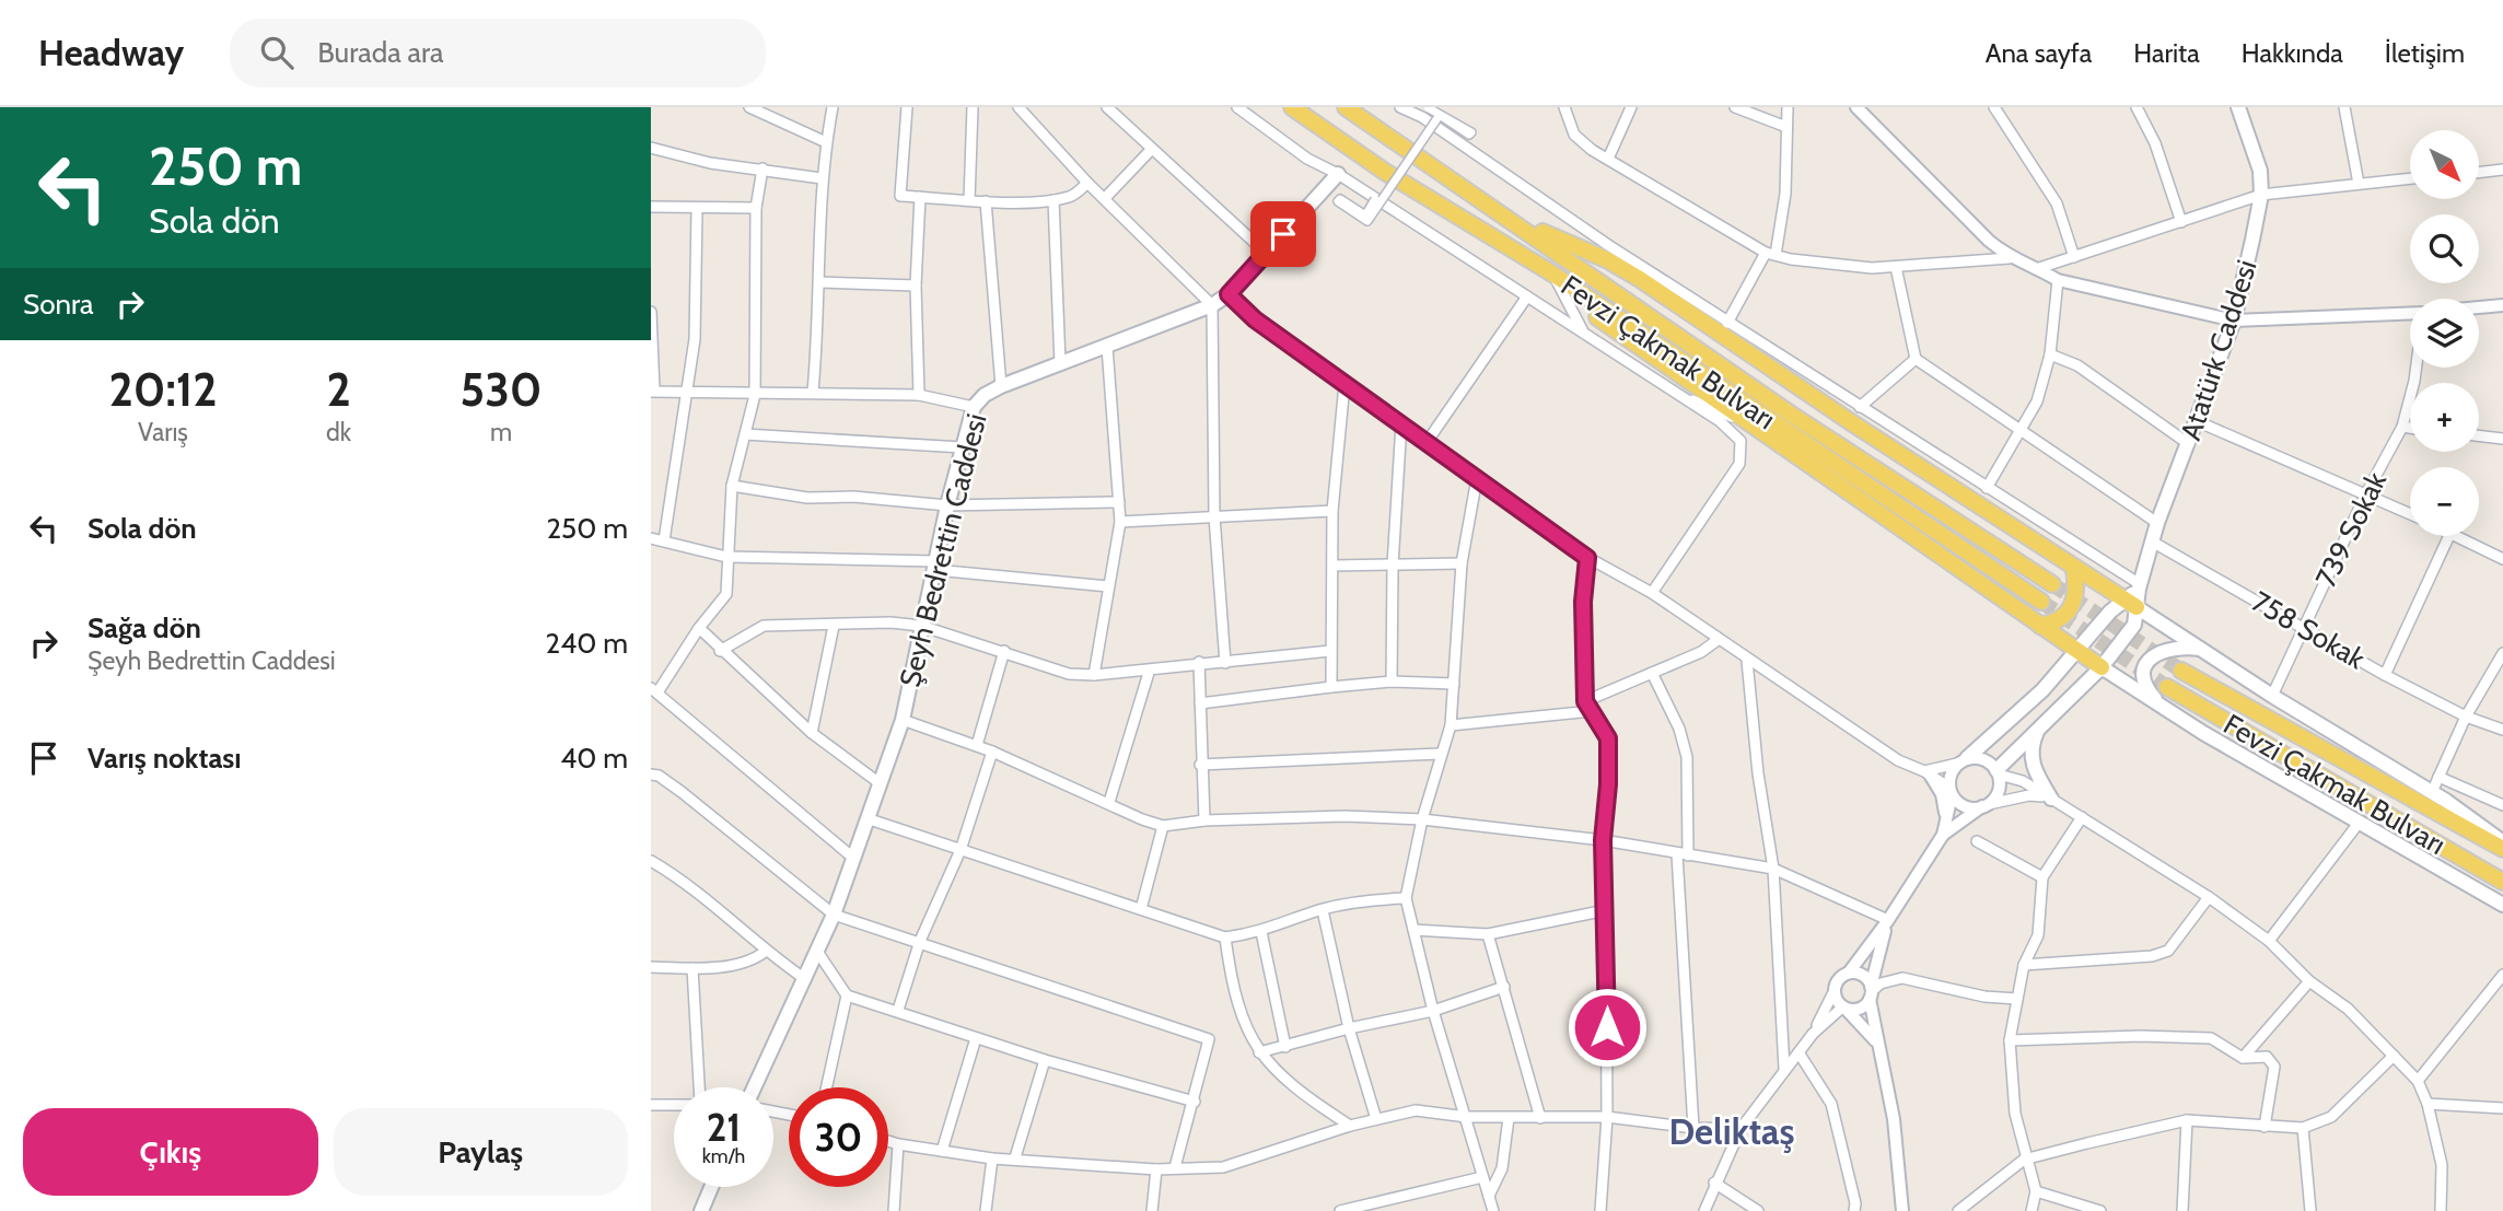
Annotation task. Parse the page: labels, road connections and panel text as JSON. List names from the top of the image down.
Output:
{
  "streets": {
    "main road": ["Atatürk Caddesi", "Fevzi Çakmak Bulvarı", "Şeyh Bedrettin Caddesi"],
    "street": ["739 Sokak", "758 Sokak"]
  },
  "crossings": [
    ["Atatürk Caddesi", "758 Sokak"],
    ["739 Sokak", "758 Sokak"]
  ],
  "districts": ["Deliktaş"],
  "north": "bottom right",
  "page": {
    "header": "Headway",
    "search": "Burada ara",
    "nav": [
      "Ana sayfa",
      "Harita",
      "Hakkında",
      "İletişim"
    ],
    "turn": ["250 m", "Sola dön"],
    "map_buttons": ["+", "−"],
    "then": "Sonra",
    "eta": [
      "20:12",
      "Varış",
      "2",
      "dk",
      "530",
      "m"
    ],
    "list": [
      {
        "name": "Sola dön",
        "value": "250 m"
      },
      {
        "name": "Sağa dön",
        "note": "Şeyh Bedrettin Caddesi",
        "value": "240 m"
      },
      {
        "name": "Varış noktası",
        "value": "40 m"
      }
    ],
    "speed": "21 km/h",
    "limit": "30",
    "buttons": ["Çıkış", "Paylaş"]
  }
}
